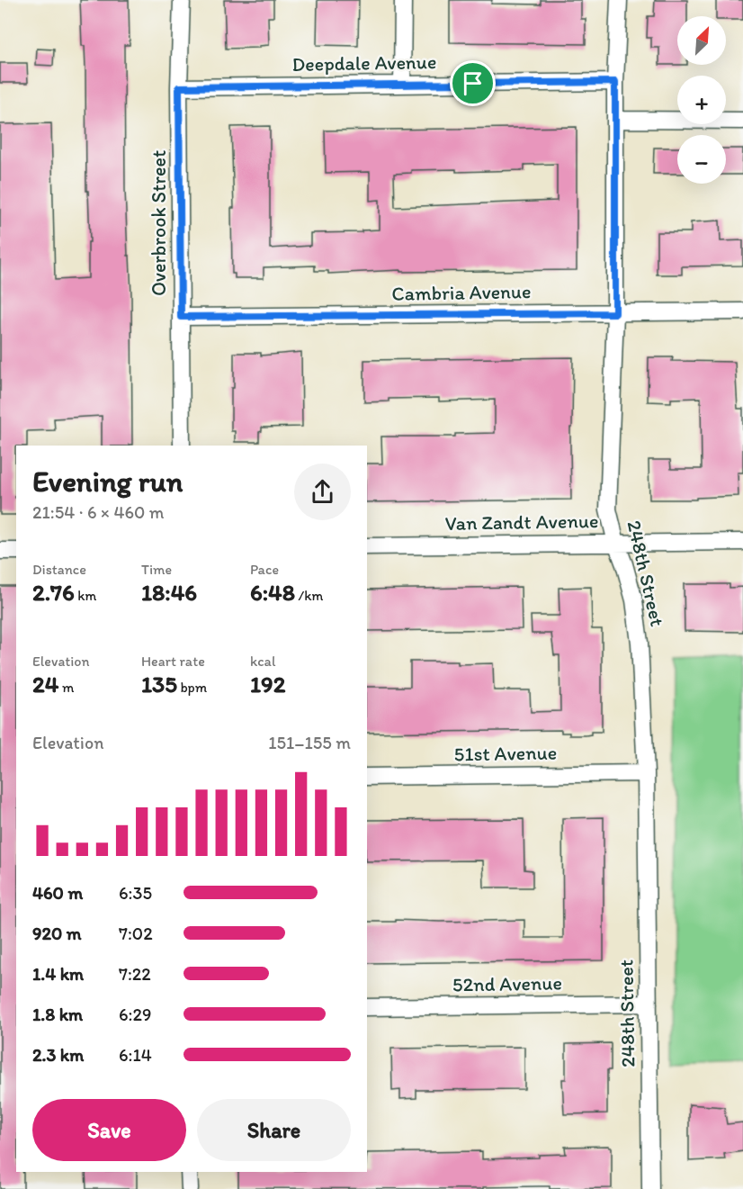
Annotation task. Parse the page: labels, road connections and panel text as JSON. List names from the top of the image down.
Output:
{
  "streets": {
    "street": [
      "Deepdale Avenue",
      "Overbrook Street",
      "Cambria Avenue",
      "Van Zandt Avenue",
      "248th Street",
      "51st Avenue",
      "52nd Avenue"
    ]
  },
  "crossings": [
    ["Deepdale Avenue", "Overbrook Street"],
    ["Deepdale Avenue", "248th Street"],
    ["Overbrook Street", "Cambria Avenue"],
    ["Cambria Avenue", "248th Street"],
    ["Van Zandt Avenue", "248th Street"],
    ["248th Street", "51st Avenue"],
    ["248th Street", "52nd Avenue"]
  ],
  "north": "top right",
  "page": {
    "map_buttons": ["+", "−"],
    "heading": ["Evening run", "21:54 · 6 × 460 m"],
    "stats": [
      ["Distance", "2.76 km"],
      ["Time", "18:46"],
      ["Pace", "6:48 /km"],
      ["Elevation", "24 m"],
      ["Heart rate", "135 bpm"],
      ["kcal", "192"]
    ],
    "chart": ["Elevation", "151–155 m"],
    "list": [
      {
        "name": "460 m",
        "note": "6:35"
      },
      {
        "name": "920 m",
        "note": "7:02"
      },
      {
        "name": "1.4 km",
        "note": "7:22"
      },
      {
        "name": "1.8 km",
        "note": "6:29"
      },
      {
        "name": "2.3 km",
        "note": "6:14"
      }
    ],
    "buttons": ["Save", "Share"]
  }
}
